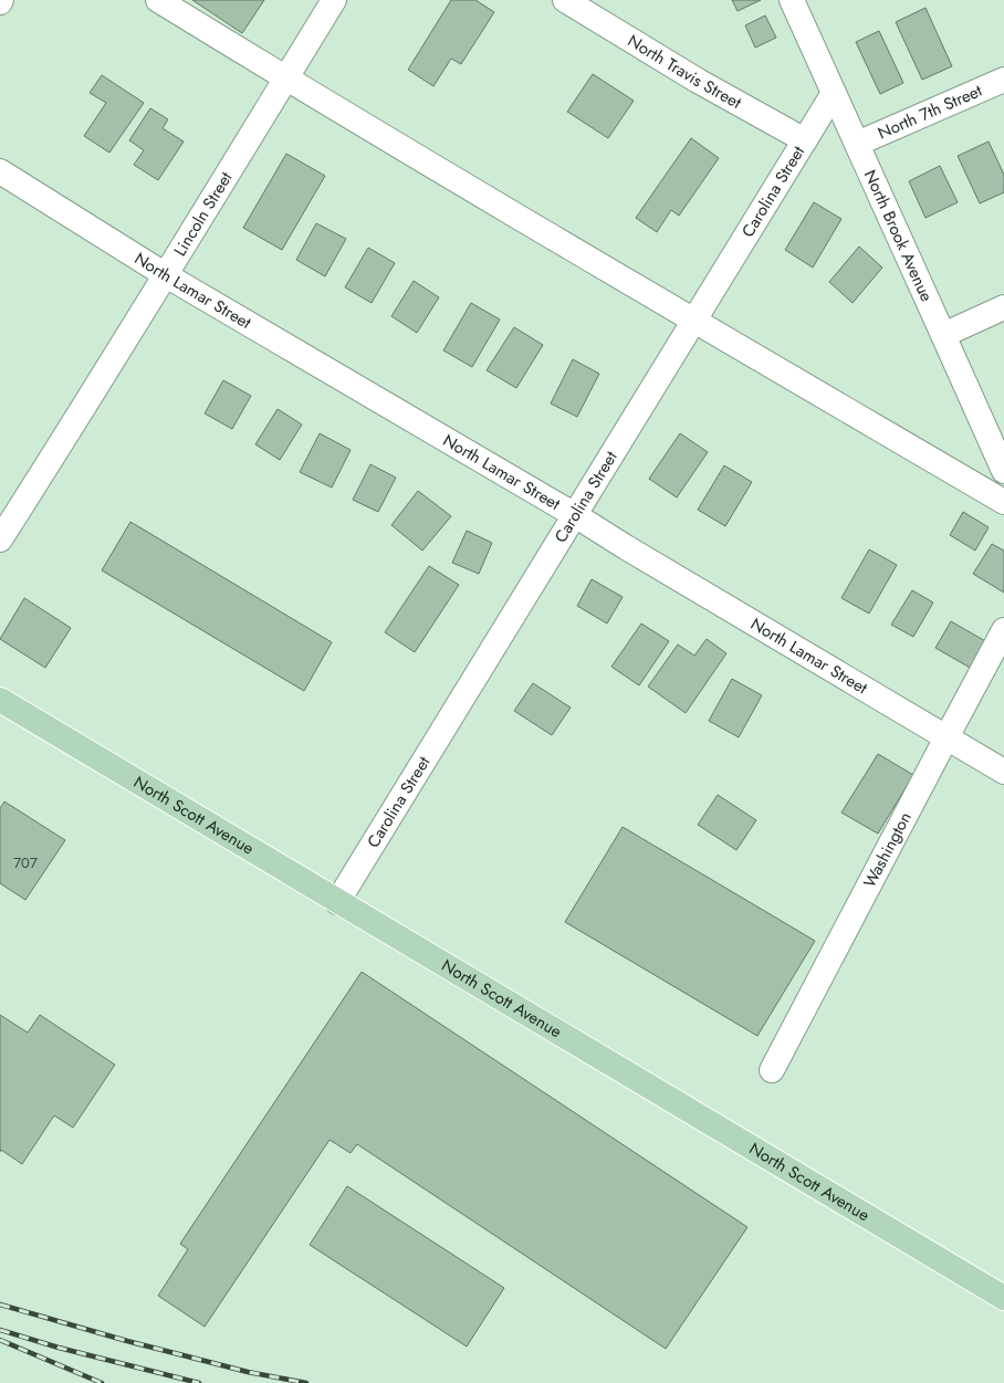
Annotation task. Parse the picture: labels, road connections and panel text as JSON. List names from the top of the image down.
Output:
{
  "streets": {
    "main road": ["North Scott Avenue"],
    "street": [
      "North Travis Street",
      "North 7th Street",
      "Carolina Street",
      "Lincoln Street",
      "North Brook Avenue",
      "North Lamar Street",
      "Washington"
    ]
  },
  "crossings": [
    ["North Travis Street", "Carolina Street"],
    ["North 7th Street", "North Brook Avenue"],
    ["Carolina Street", "North Brook Avenue"],
    ["Carolina Street", "North Lamar Street"],
    ["Carolina Street", "North Scott Avenue"],
    ["Lincoln Street", "North Lamar Street"],
    ["North Lamar Street", "Washington"]
  ],
  "house_numbers": ["707"]
}
